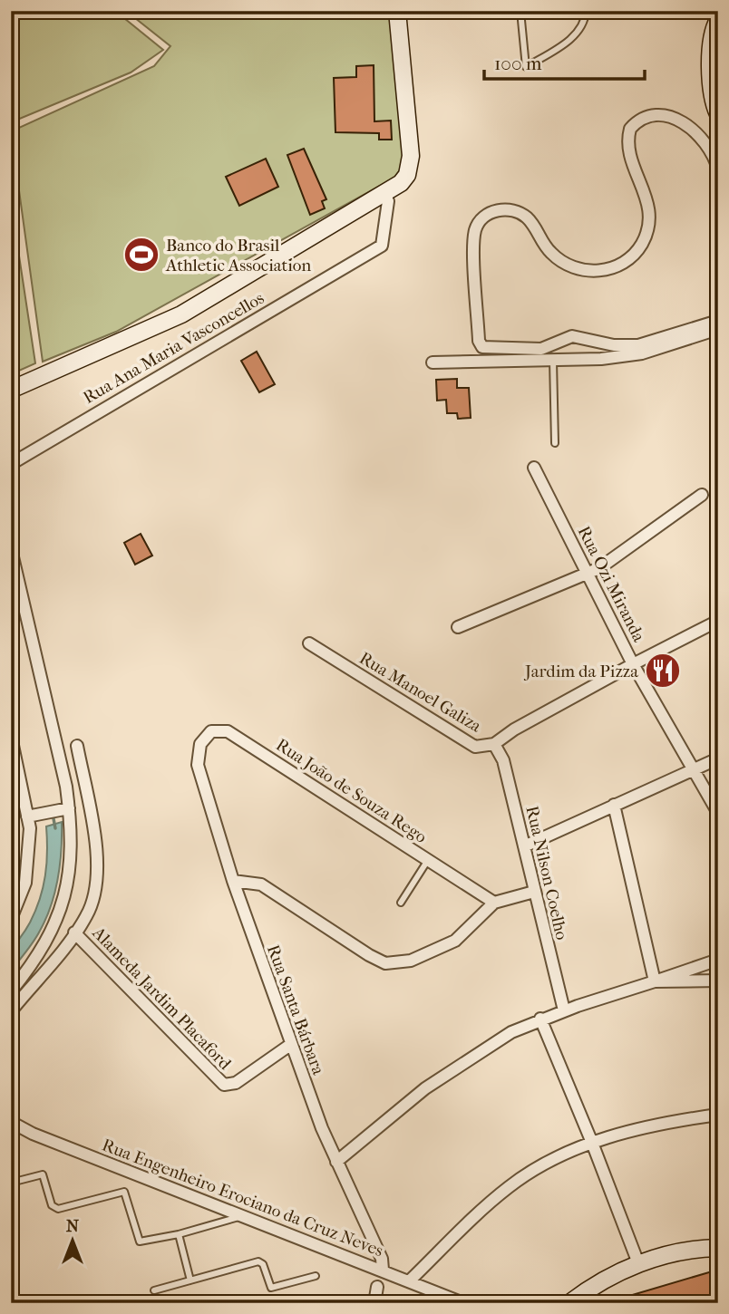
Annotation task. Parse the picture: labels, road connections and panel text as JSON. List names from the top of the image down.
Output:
{
  "streets": {
    "street": [
      "Rua Ana Maria Vasconcellos",
      "Rua Ozi Miranda",
      "Rua Manoel Galiza",
      "Rua João de Souza Rego",
      "Rua Nilson Coelho",
      "Alameda Jardim Placaford",
      "Rua Santa Bárbara",
      "Rua Engenheiro Erociano da Cruz Neves"
    ]
  },
  "crossings": [
    ["Rua Ozi Miranda", "Rua Manoel Galiza"],
    ["Rua Manoel Galiza", "Rua Nilson Coelho"],
    ["Rua João de Souza Rego", "Rua Santa Bárbara"],
    ["Alameda Jardim Placaford", "Rua Santa Bárbara"],
    ["Rua Santa Bárbara", "Rua Engenheiro Erociano da Cruz Neves"]
  ],
  "places": {
    "sports": ["Banco do Brasil Athletic Association"],
    "restaurant": ["Jardim da Pizza"]
  },
  "scale_bar": "100 m",
  "north": "top"
}
